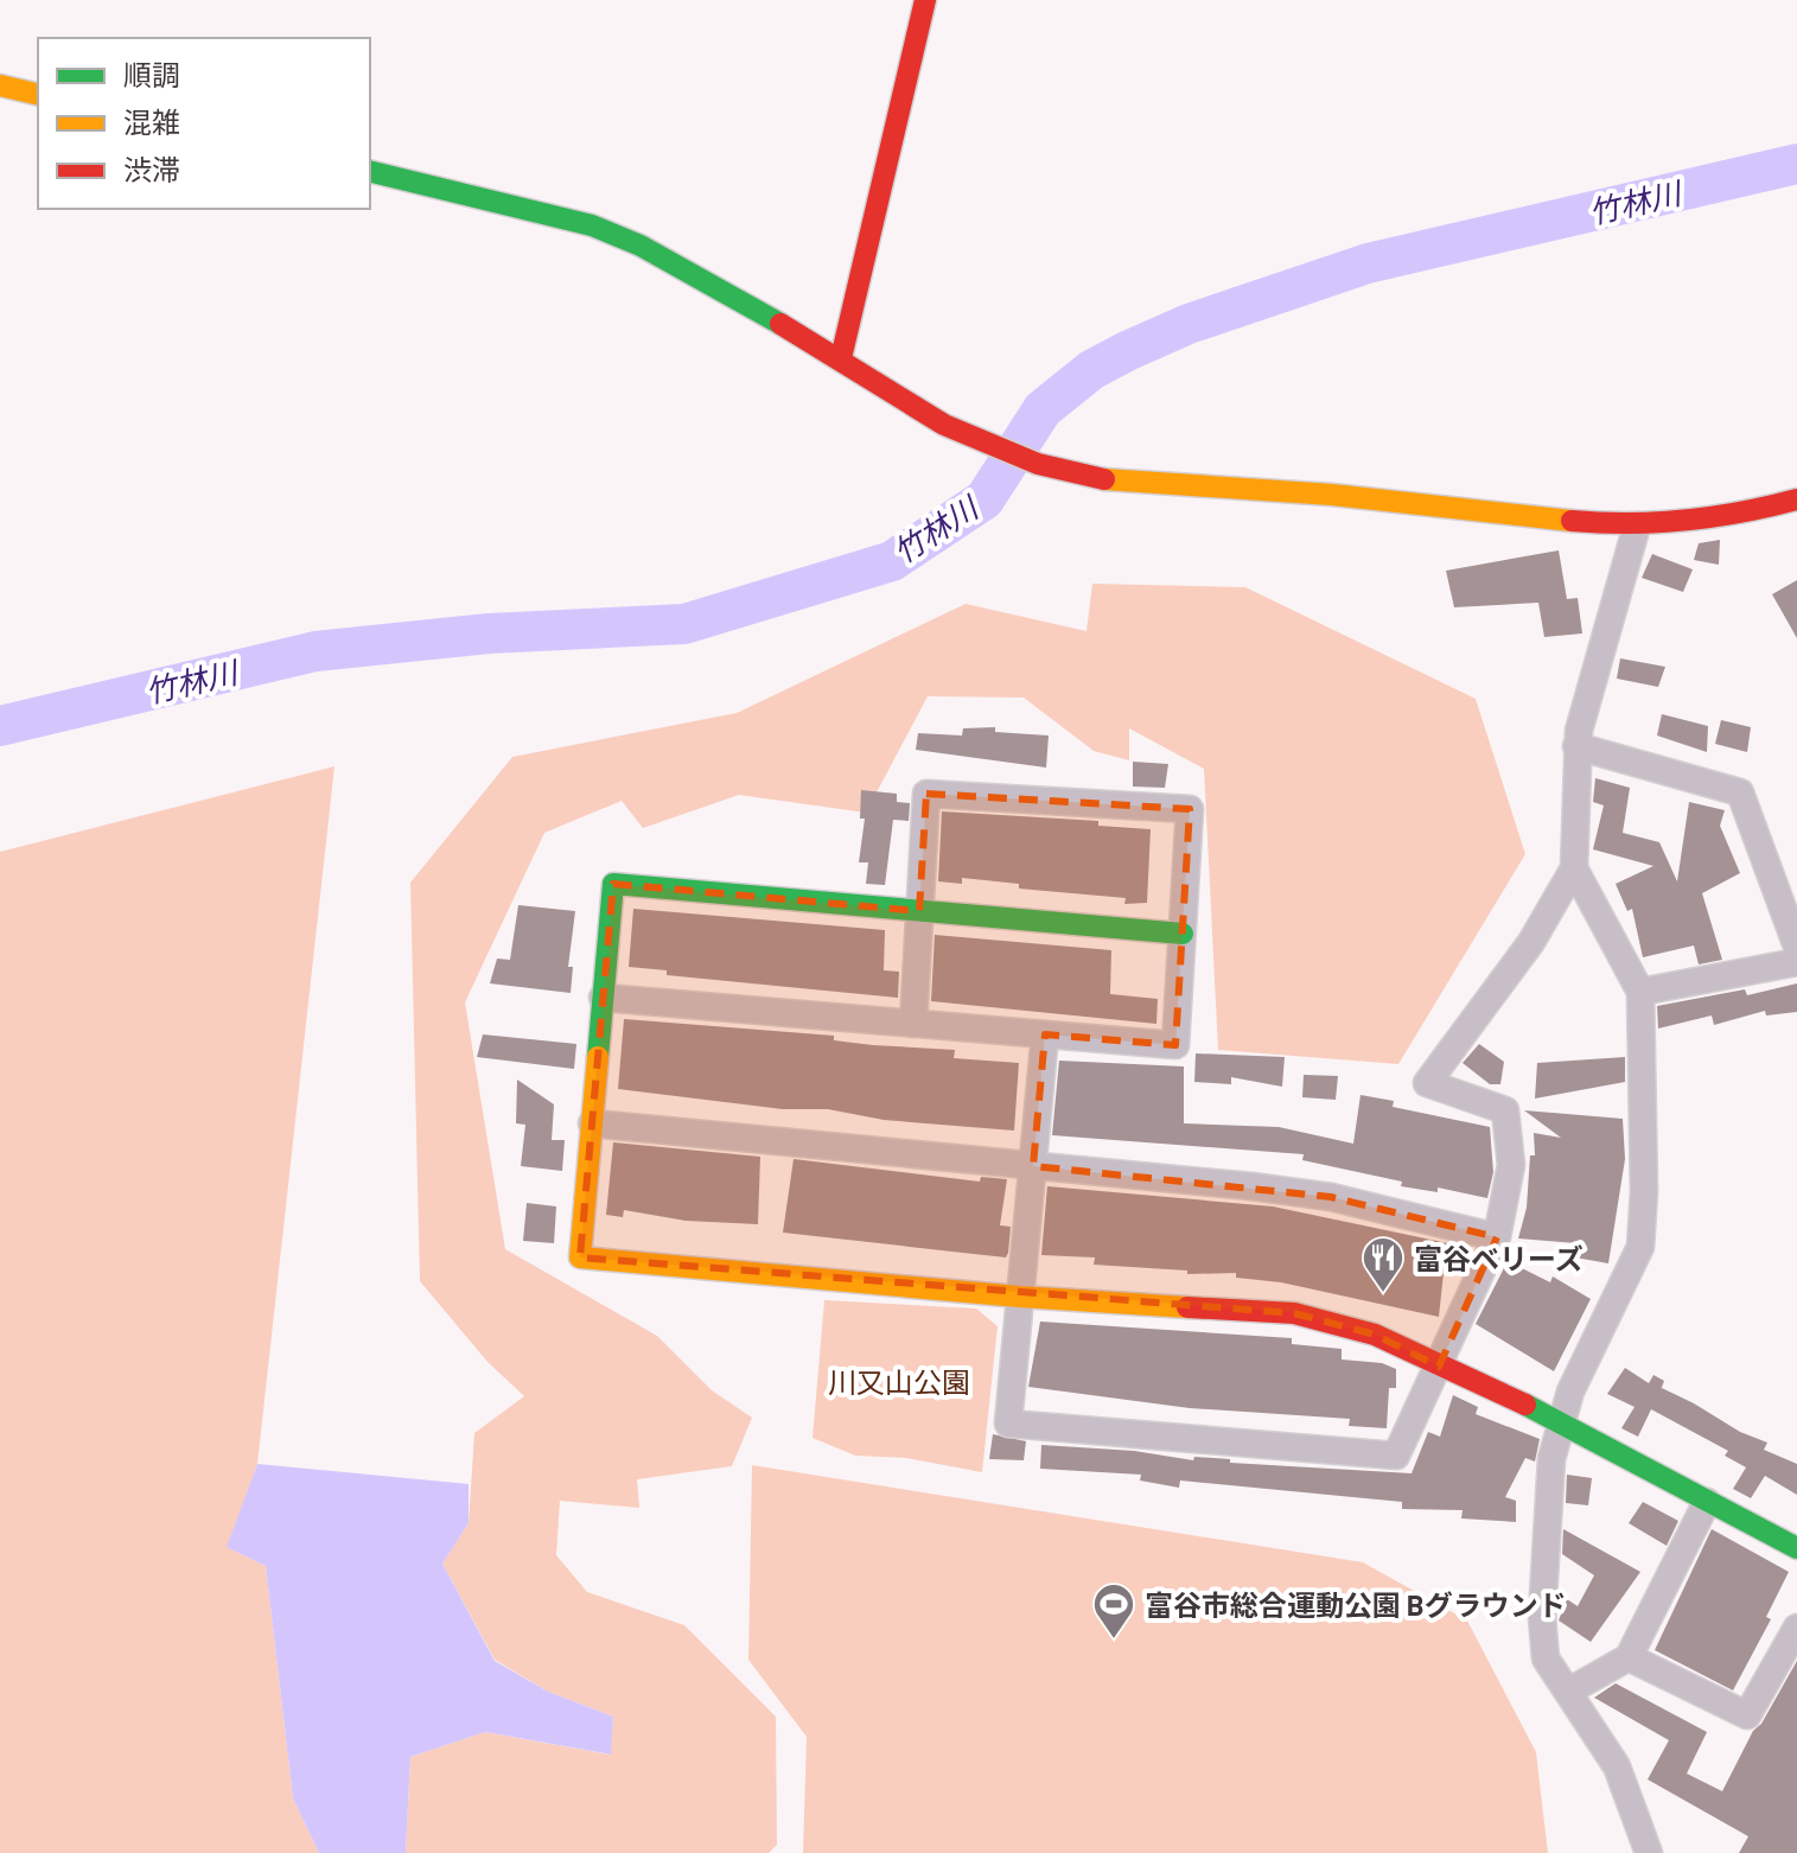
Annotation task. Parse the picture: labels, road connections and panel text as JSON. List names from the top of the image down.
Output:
{
  "water": ["竹林川"],
  "parks": ["川又山公園"],
  "places": {
    "restaurant": ["富谷ベリーズ"],
    "sports": ["富谷市総合運動公園 Bグラウンド"]
  },
  "legend": ["順調", "混雑", "渋滞"]
}
